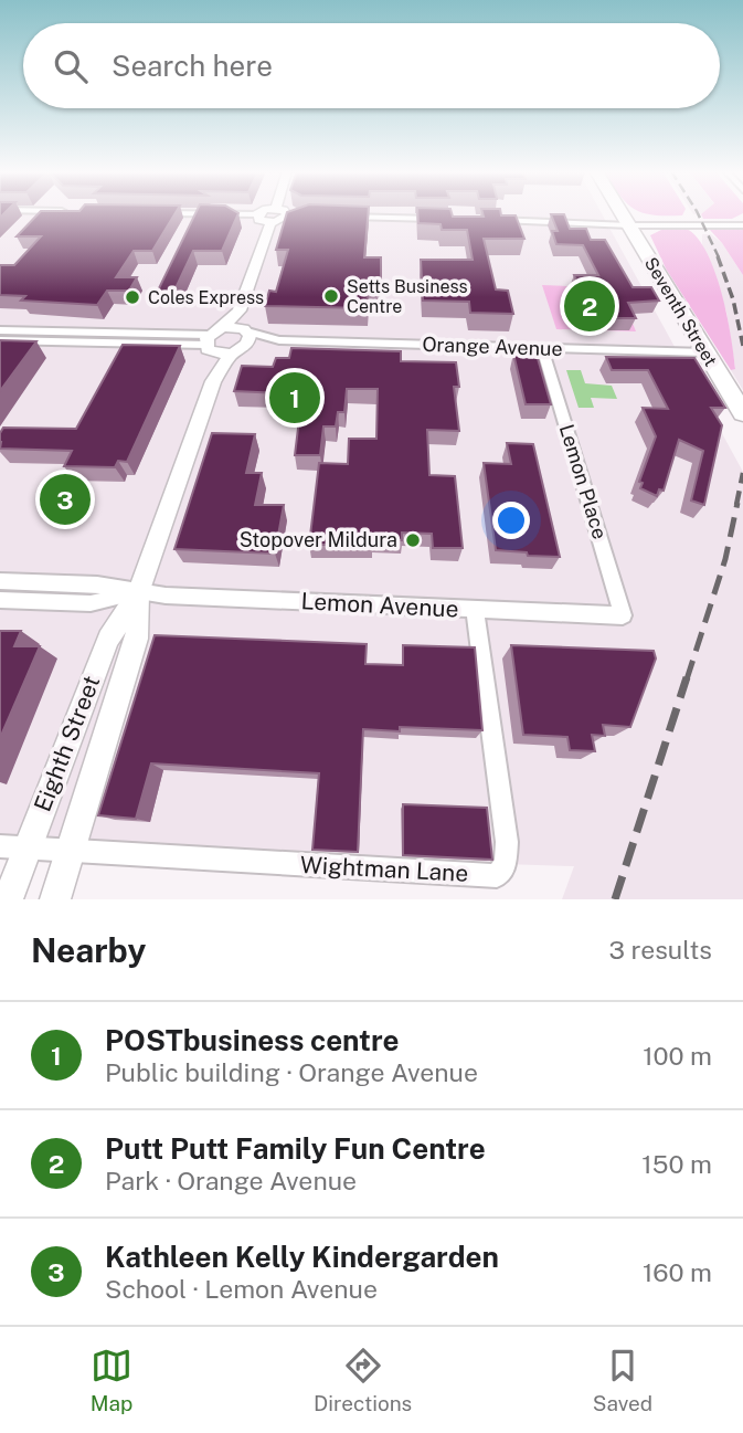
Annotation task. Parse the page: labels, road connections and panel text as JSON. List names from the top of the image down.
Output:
{
  "streets": {
    "highway": ["Seventh Street"],
    "street": [
      "Orange Avenue",
      "Lemon Place",
      "Lemon Avenue",
      "Eighth Street",
      "Wightman Lane"
    ]
  },
  "crossings": [
    ["Seventh Street", "Orange Avenue"],
    ["Orange Avenue", "Lemon Place"],
    ["Orange Avenue", "Eighth Street"],
    ["Lemon Place", "Lemon Avenue"],
    ["Lemon Avenue", "Eighth Street"],
    ["Lemon Avenue", "Wightman Lane"],
    ["Eighth Street", "Wightman Lane"]
  ],
  "places": ["Setts Business Centre", "Coles Express", "Stopover Mildura"],
  "page": {
    "search": "Search here",
    "pins": ["2", "1", "3"],
    "heading": ["Nearby", "3 results"],
    "list": [
      {
        "mark": "1",
        "name": "POSTbusiness centre",
        "note": "Public building · Orange Avenue",
        "value": "100 m"
      },
      {
        "mark": "2",
        "name": "Putt Putt Family Fun Centre",
        "note": "Park · Orange Avenue",
        "value": "150 m"
      },
      {
        "mark": "3",
        "name": "Kathleen Kelly Kindergarden",
        "note": "School · Lemon Avenue",
        "value": "160 m"
      }
    ],
    "nav": ["Map", "Directions", "Saved"]
  }
}
